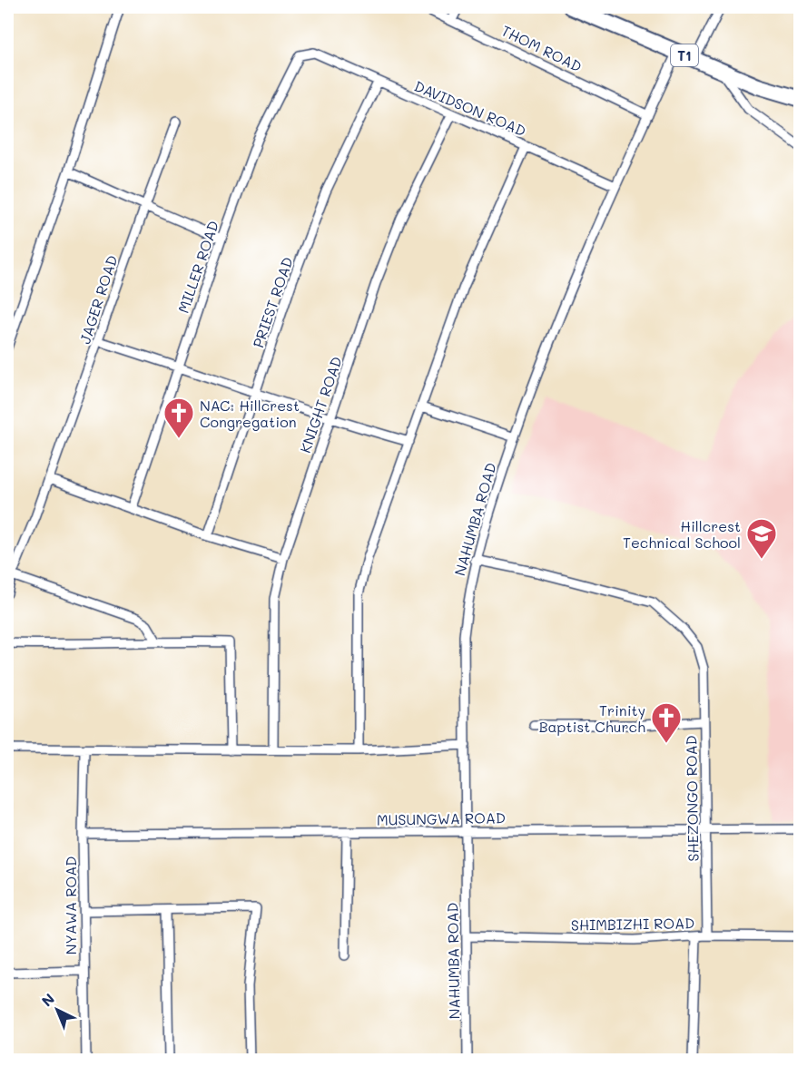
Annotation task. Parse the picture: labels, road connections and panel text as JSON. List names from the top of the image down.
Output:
{
  "streets": {
    "highway": ["T1"],
    "street": [
      "THOM ROAD",
      "DAVIDSON ROAD",
      "MILLER ROAD",
      "JAGER ROAD",
      "PRIEST ROAD",
      "KNIGHT ROAD",
      "NAHUMBA ROAD",
      "SHEZONGO ROAD",
      "MUSUNGWA ROAD",
      "NYAWA ROAD",
      "SHIMBIZHI ROAD"
    ]
  },
  "crossings": [
    ["THOM ROAD", "NAHUMBA ROAD"],
    ["T1", "NAHUMBA ROAD"],
    ["DAVIDSON ROAD", "MILLER ROAD"],
    ["DAVIDSON ROAD", "PRIEST ROAD"],
    ["DAVIDSON ROAD", "KNIGHT ROAD"],
    ["DAVIDSON ROAD", "NAHUMBA ROAD"],
    ["NAHUMBA ROAD", "SHEZONGO ROAD"],
    ["NAHUMBA ROAD", "MUSUNGWA ROAD"],
    ["NAHUMBA ROAD", "SHIMBIZHI ROAD"],
    ["SHEZONGO ROAD", "MUSUNGWA ROAD"],
    ["SHEZONGO ROAD", "SHIMBIZHI ROAD"],
    ["MUSUNGWA ROAD", "NYAWA ROAD"]
  ],
  "places": {
    "church": ["NAC: Hillcrest Congregation", "Trinity Baptist Church"],
    "school or university": ["Hillcrest Technical School"]
  },
  "north": "top left"
}
